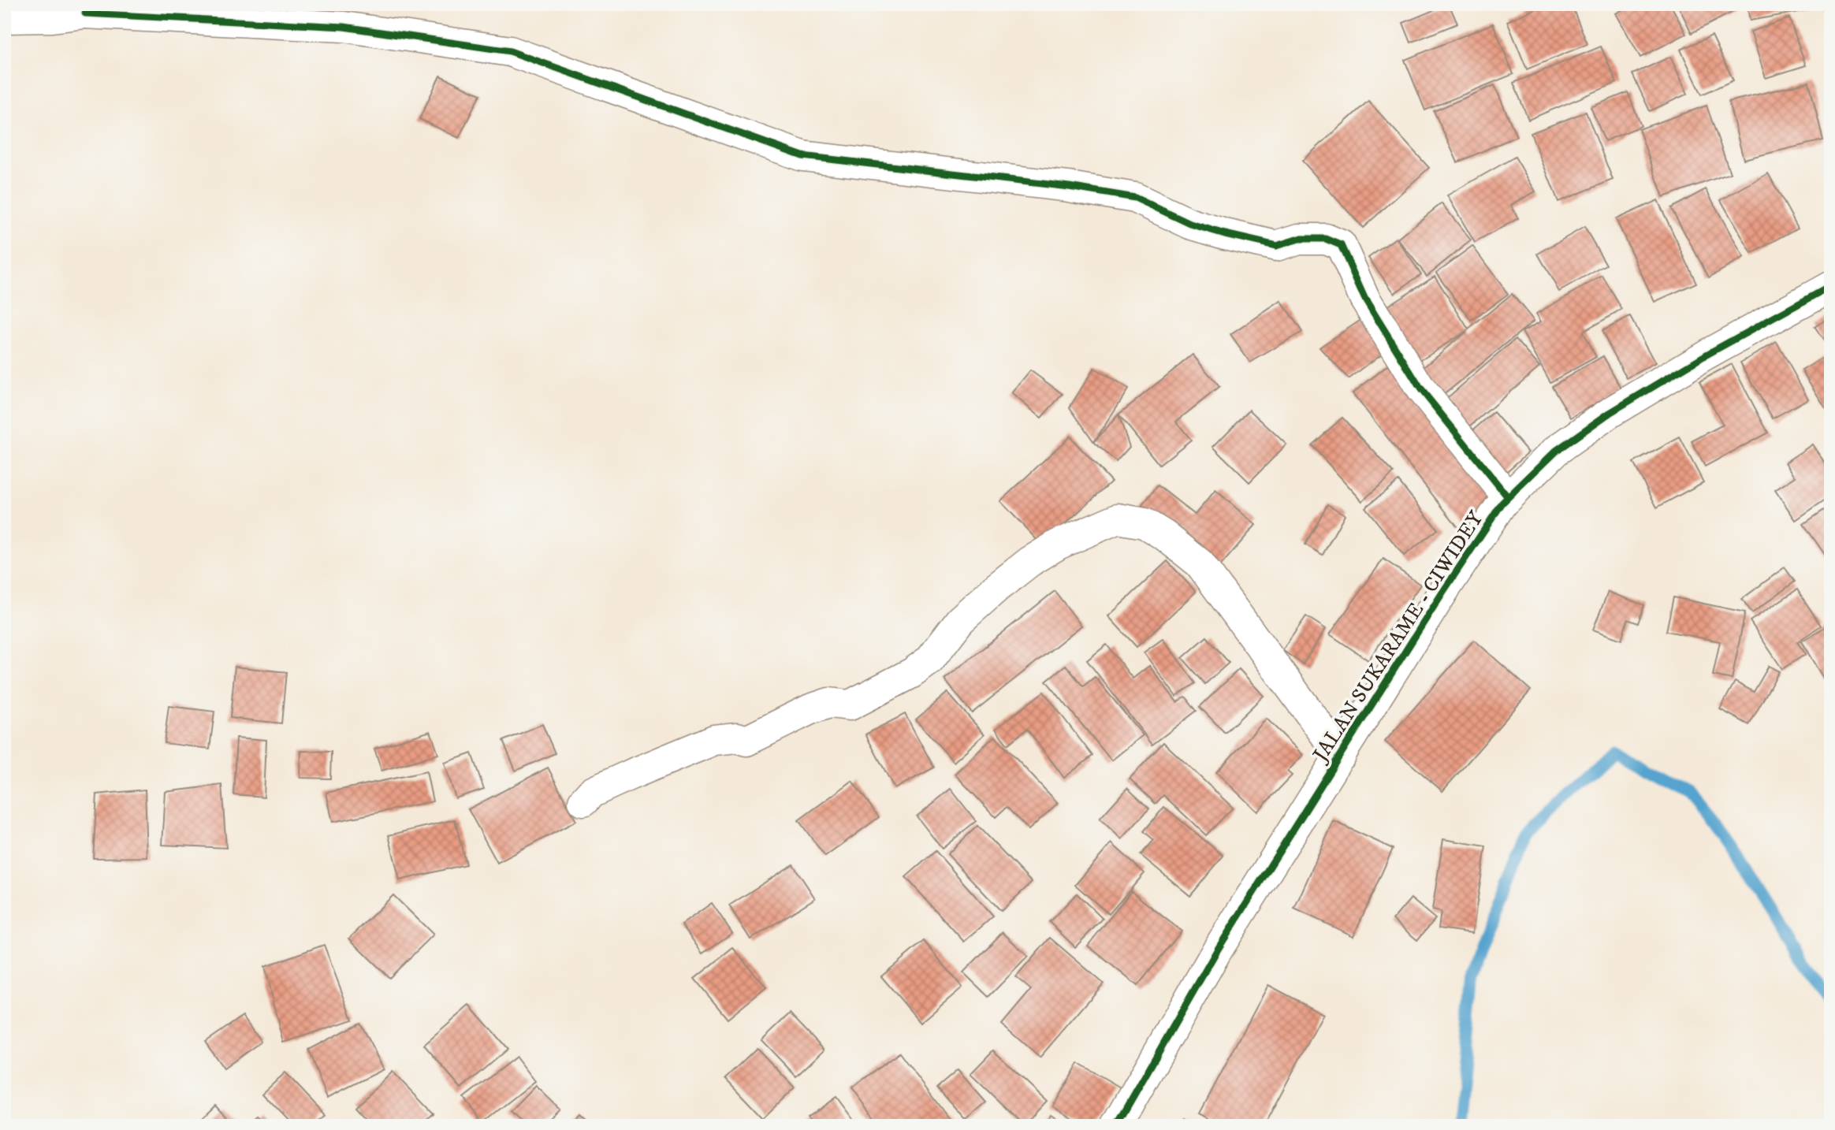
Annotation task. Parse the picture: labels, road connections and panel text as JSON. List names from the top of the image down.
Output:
{
  "streets": {
    "street": ["JALAN SUKARAME - CIWIDEY"]
  }
}
